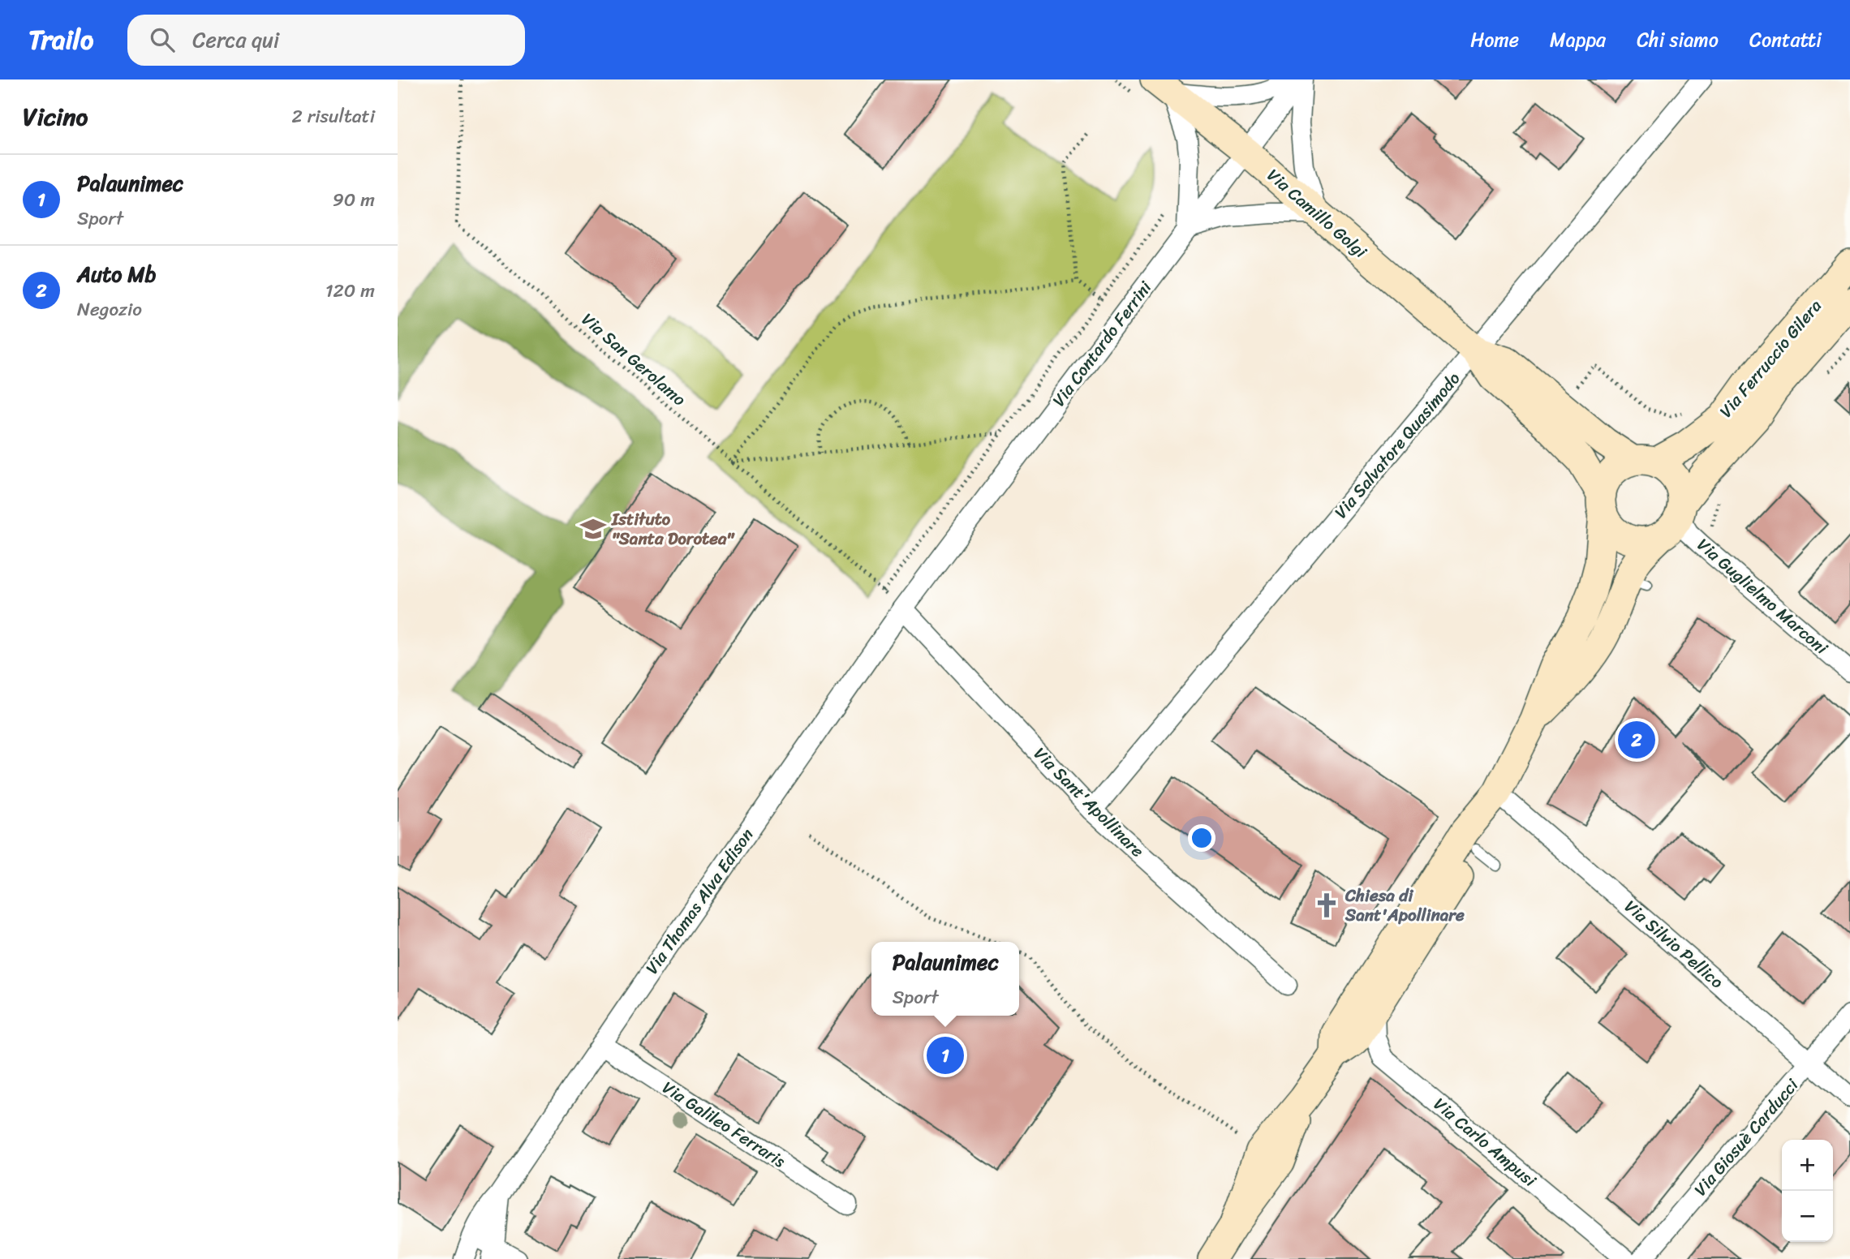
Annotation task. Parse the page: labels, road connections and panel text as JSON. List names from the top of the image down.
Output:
{
  "streets": {
    "main road": ["Via Camillo Golgi", "Via Ferruccio Gilera"],
    "street": [
      "Via Contardo Ferrini",
      "Via Salvatore Quasimodo",
      "Via Guglielmo Marconi",
      "Via Sant'Apollinare",
      "Via Thomas Alva Edison",
      "Via Silvio Pellico",
      "Via Galileo Ferraris",
      "Via Giosuè Carducci",
      "Via Carlo Ampusi"
    ],
    "path": ["Via San Gerolamo"]
  },
  "crossings": [
    ["Via Camillo Golgi", "Via Contardo Ferrini"],
    ["Via Camillo Golgi", "Via Salvatore Quasimodo"],
    ["Via Contardo Ferrini", "Via San Gerolamo"],
    ["Via Contardo Ferrini", "Via Sant'Apollinare"],
    ["Via Contardo Ferrini", "Via Thomas Alva Edison"],
    ["Via Ferruccio Gilera", "Via Guglielmo Marconi"],
    ["Via Ferruccio Gilera", "Via Silvio Pellico"],
    ["Via Ferruccio Gilera", "Via Carlo Ampusi"],
    ["Via San Gerolamo", "Via Sant'Apollinare"],
    ["Via San Gerolamo", "Via Thomas Alva Edison"],
    ["Via Salvatore Quasimodo", "Via Sant'Apollinare"],
    ["Via Sant'Apollinare", "Via Thomas Alva Edison"],
    ["Via Thomas Alva Edison", "Via Galileo Ferraris"],
    ["Via Silvio Pellico", "Via Giosuè Carducci"]
  ],
  "places": {
    "school or university": ["Istituto \"Santa Dorotea\""],
    "church": ["Chiesa di Sant'Apollinare"]
  },
  "page": {
    "header": "Trailo",
    "search": "Cerca qui",
    "nav": [
      "Home",
      "Mappa",
      "Chi siamo",
      "Contatti"
    ],
    "heading": ["Vicino", "2 risultati"],
    "list": [
      {
        "mark": "1",
        "name": "Palaunimec",
        "note": "Sport",
        "value": "90 m"
      },
      {
        "mark": "2",
        "name": "Auto Mb",
        "note": "Negozio",
        "value": "120 m"
      }
    ],
    "pins": ["2", "1"],
    "popup": ["Palaunimec", "Sport"],
    "map_buttons": ["+", "−"]
  }
}
